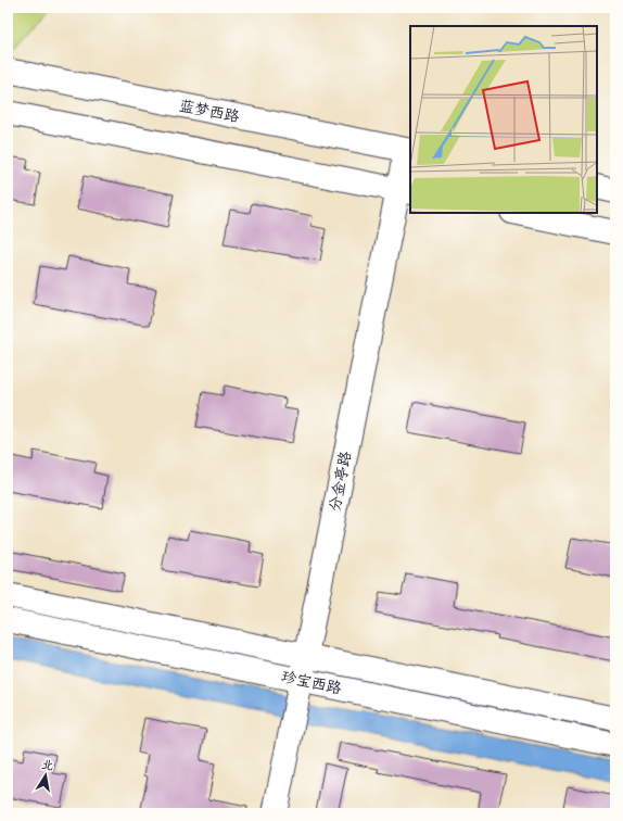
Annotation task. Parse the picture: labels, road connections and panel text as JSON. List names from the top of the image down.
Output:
{
  "streets": {
    "street": ["蓝梦西路", "分金亭路", "珍宝西路"]
  },
  "crossings": [
    ["蓝梦西路", "分金亭路"],
    ["分金亭路", "珍宝西路"]
  ],
  "north": "top"
}
